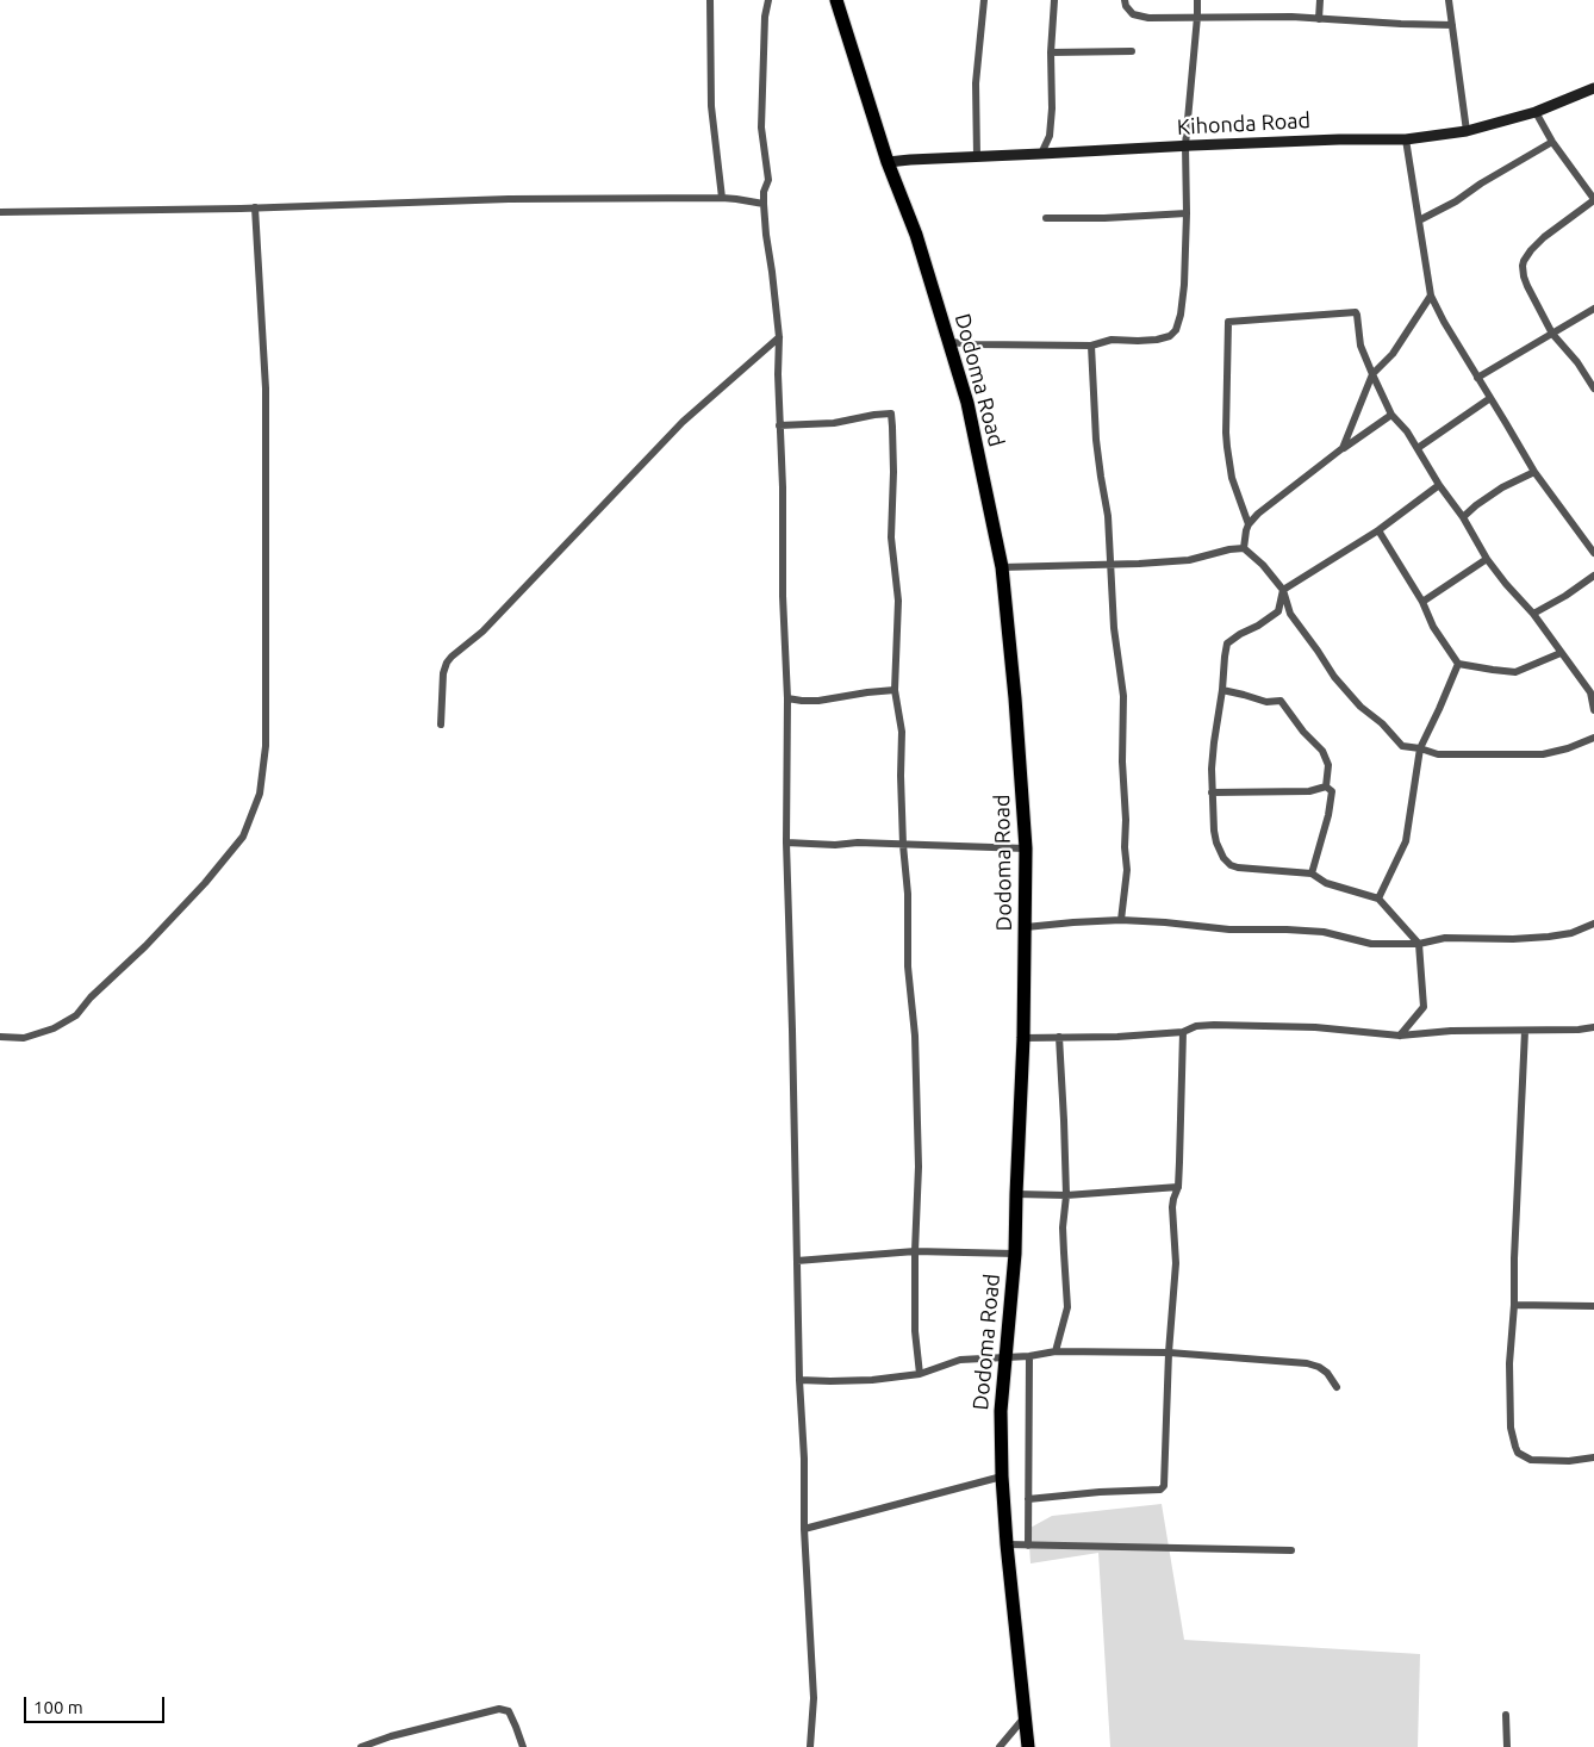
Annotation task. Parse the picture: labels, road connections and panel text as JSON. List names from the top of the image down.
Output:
{
  "streets": {
    "highway": ["Dodoma Road"],
    "street": ["Kihonda Road"]
  },
  "crossings": [
    ["Kihonda Road", "Dodoma Road"]
  ],
  "scale_bar": "100 m"
}
